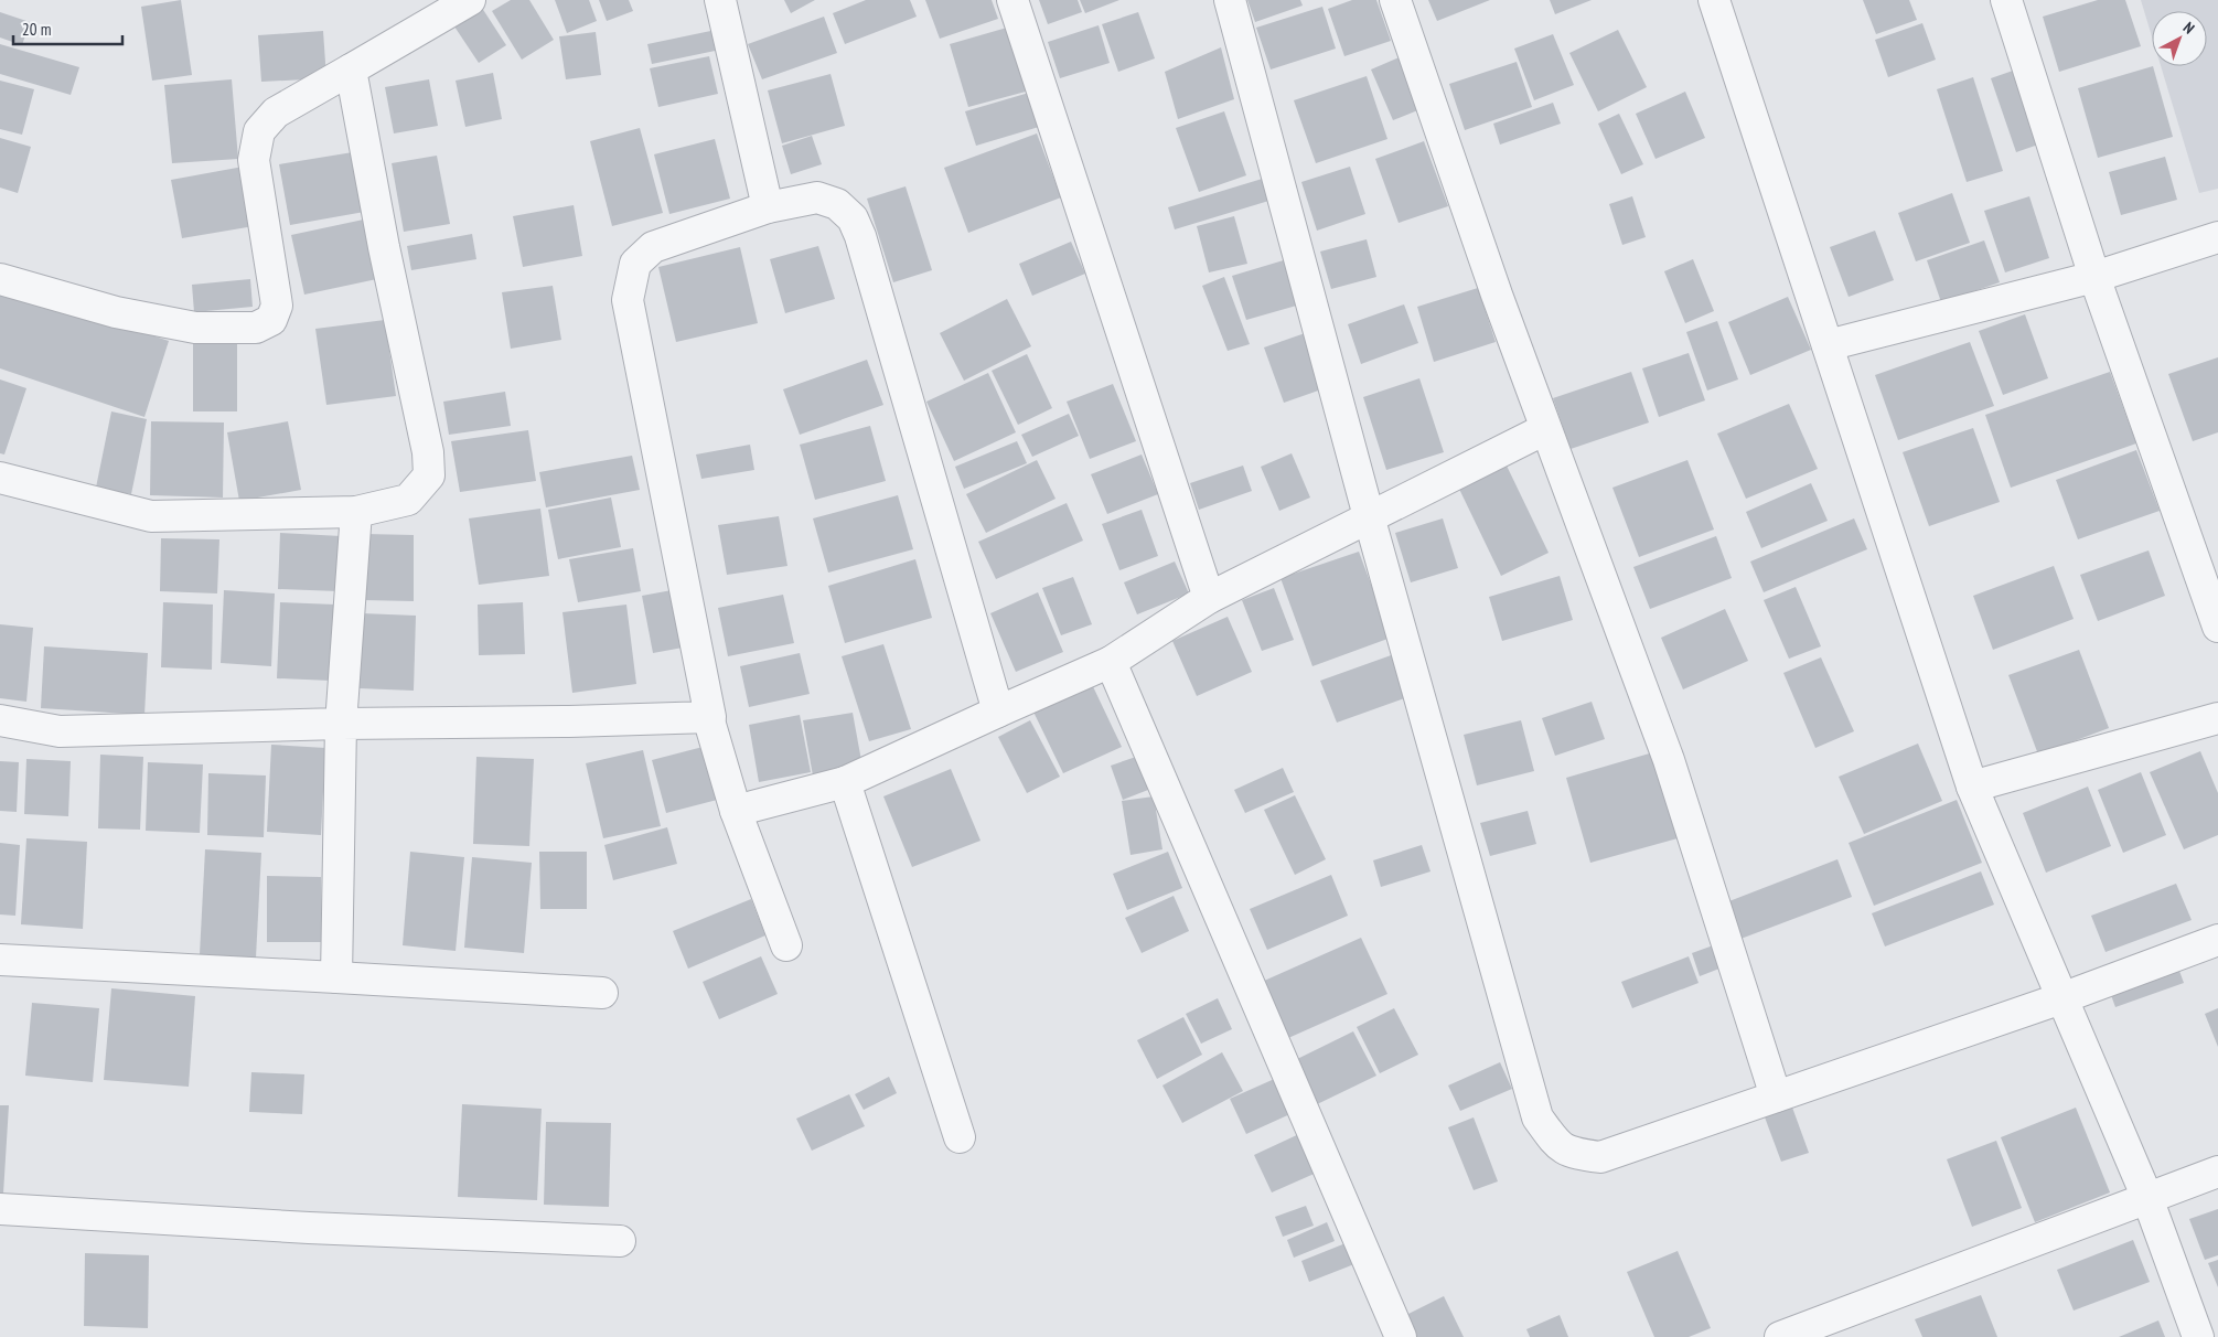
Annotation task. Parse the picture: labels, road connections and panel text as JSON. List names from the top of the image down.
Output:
{
  "scale_bar": "20 m",
  "north": "top right"
}
